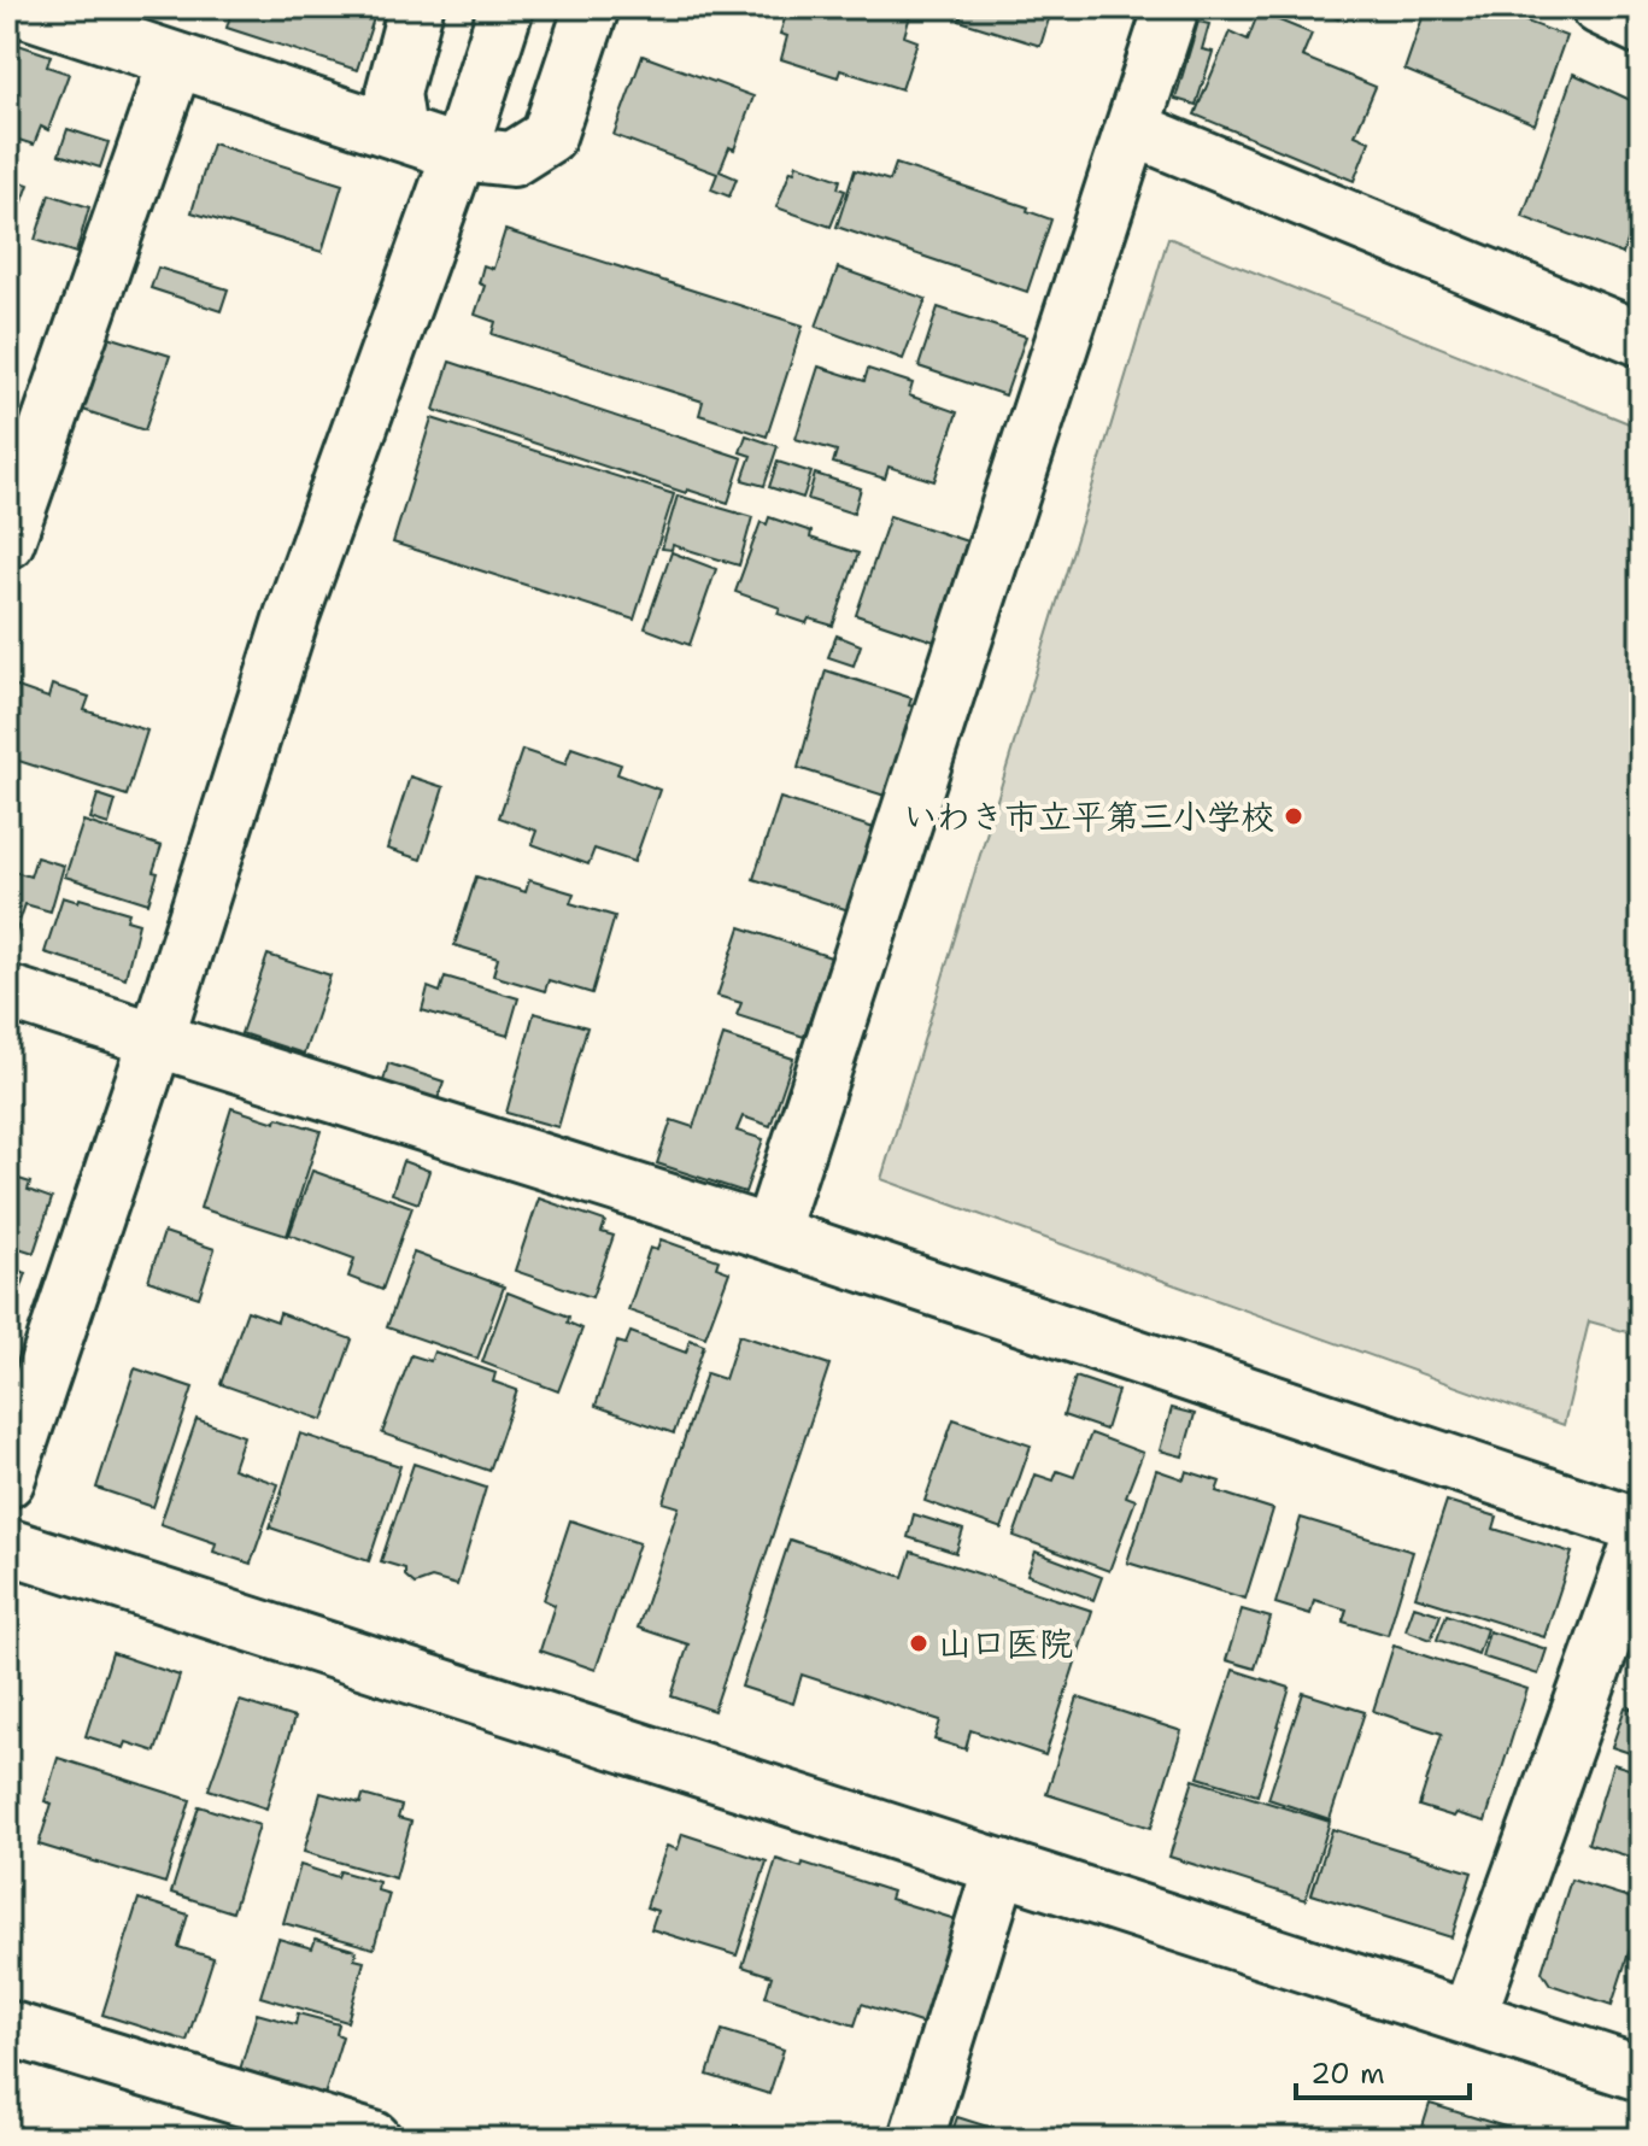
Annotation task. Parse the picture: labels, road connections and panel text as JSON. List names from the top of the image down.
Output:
{
  "places": ["いわき市立平第三小学校", "山口医院"],
  "scale_bar": "20 m"
}
